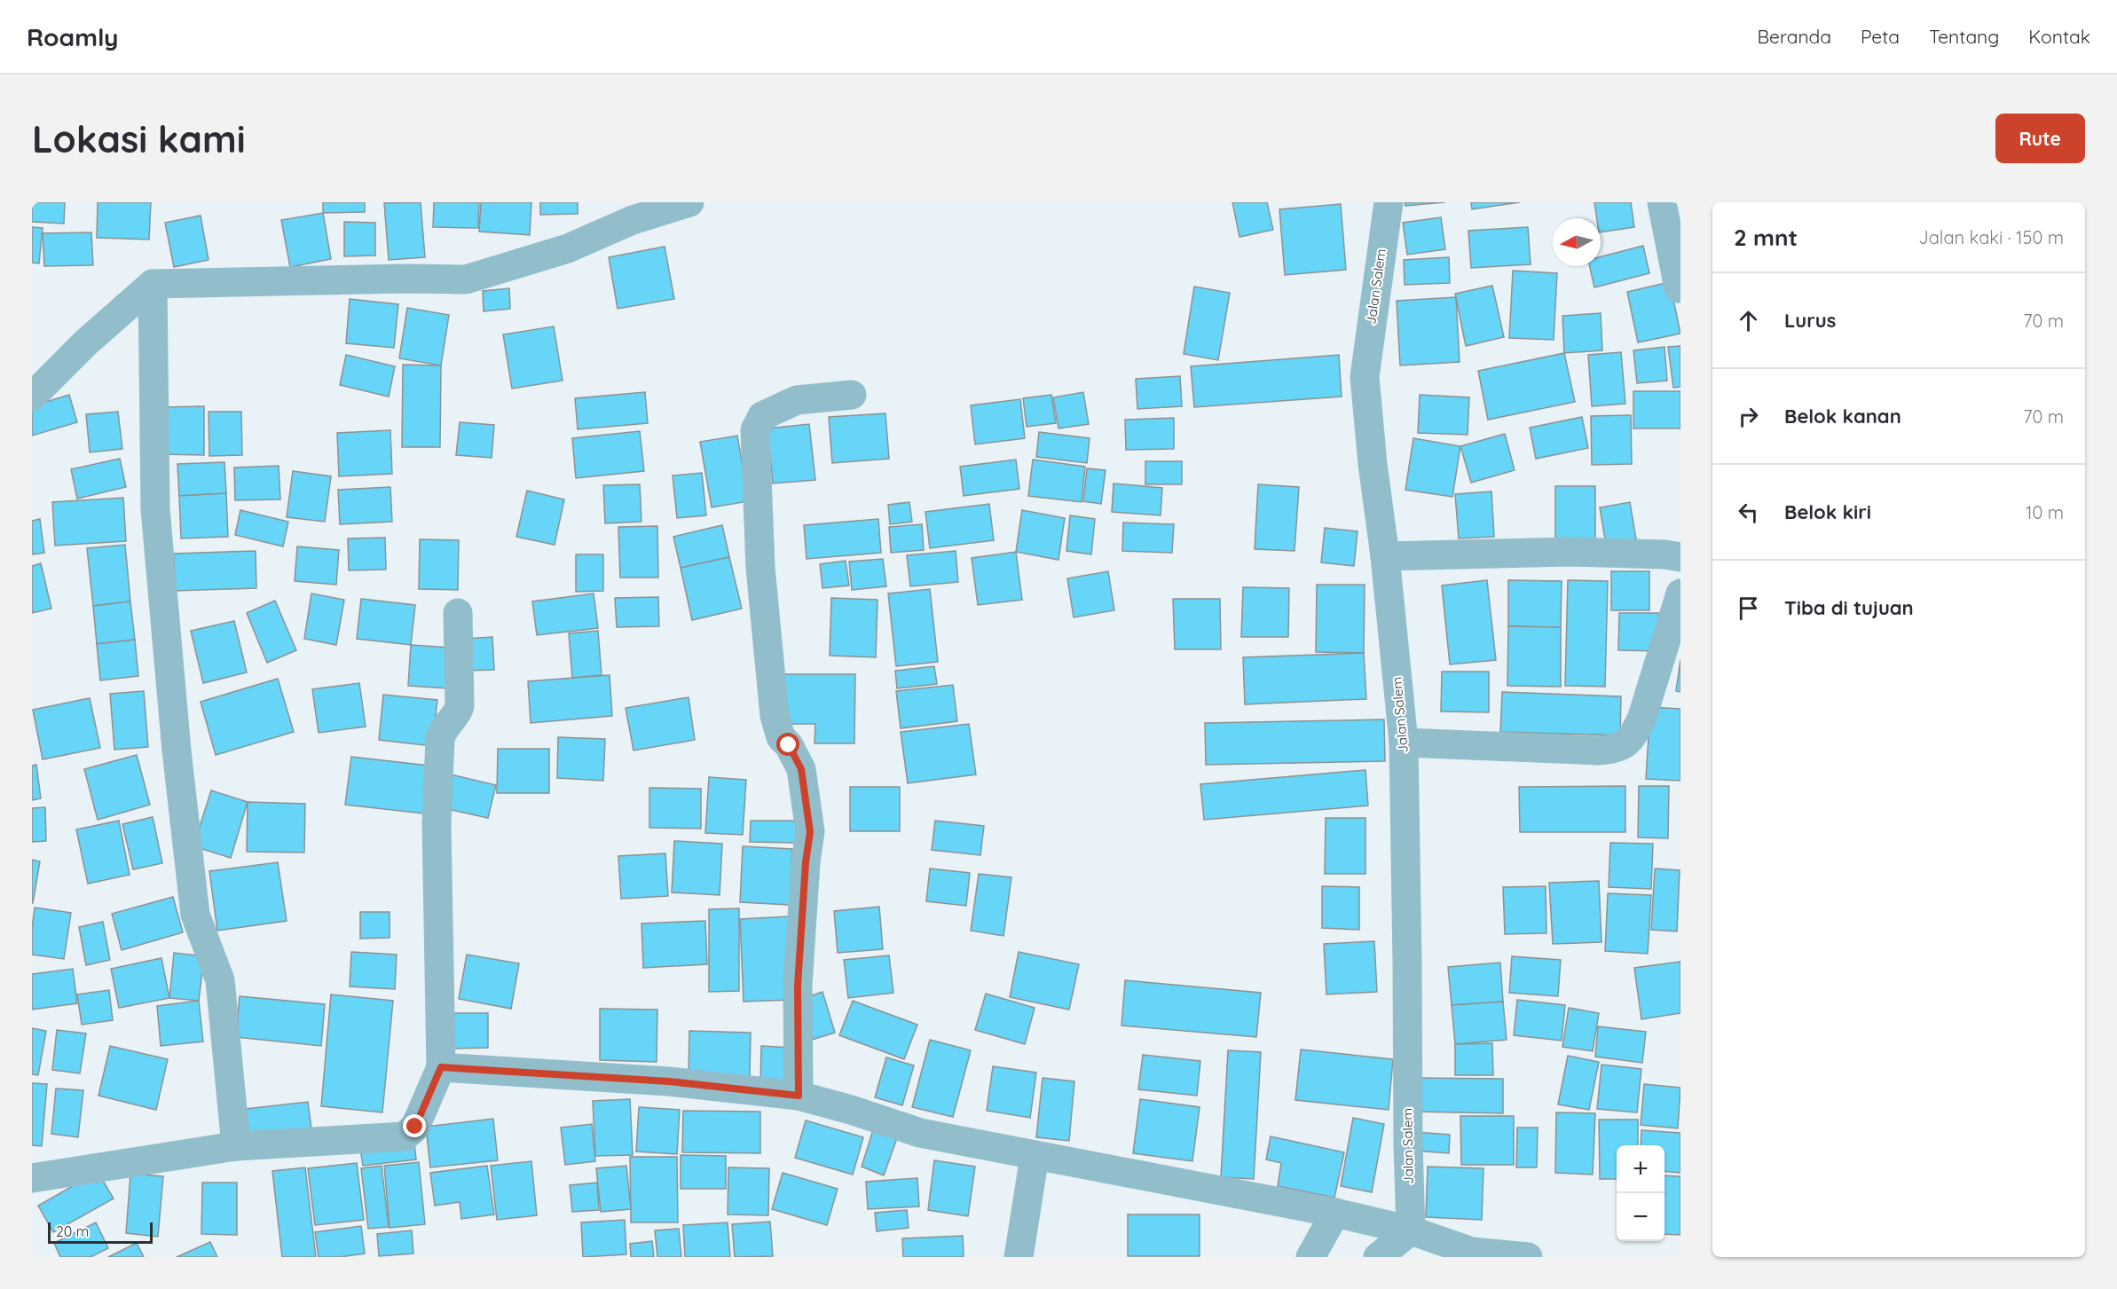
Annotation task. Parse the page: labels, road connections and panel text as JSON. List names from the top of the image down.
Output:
{
  "streets": {
    "street": ["Jalan Salem"]
  },
  "scale_bar": "20 m",
  "north": "left",
  "page": {
    "header": "Roamly",
    "nav": [
      "Beranda",
      "Peta",
      "Tentang",
      "Kontak"
    ],
    "buttons": "Rute",
    "title": "Lokasi kami",
    "heading": ["2 mnt", "Jalan kaki · 150 m"],
    "list": [
      ["Lurus", "70 m"],
      ["Belok kanan", "70 m"],
      ["Belok kiri", "10 m"],
      "Tiba di tujuan"
    ],
    "map_buttons": ["+", "−"],
    "scale": "20 m"
  }
}
